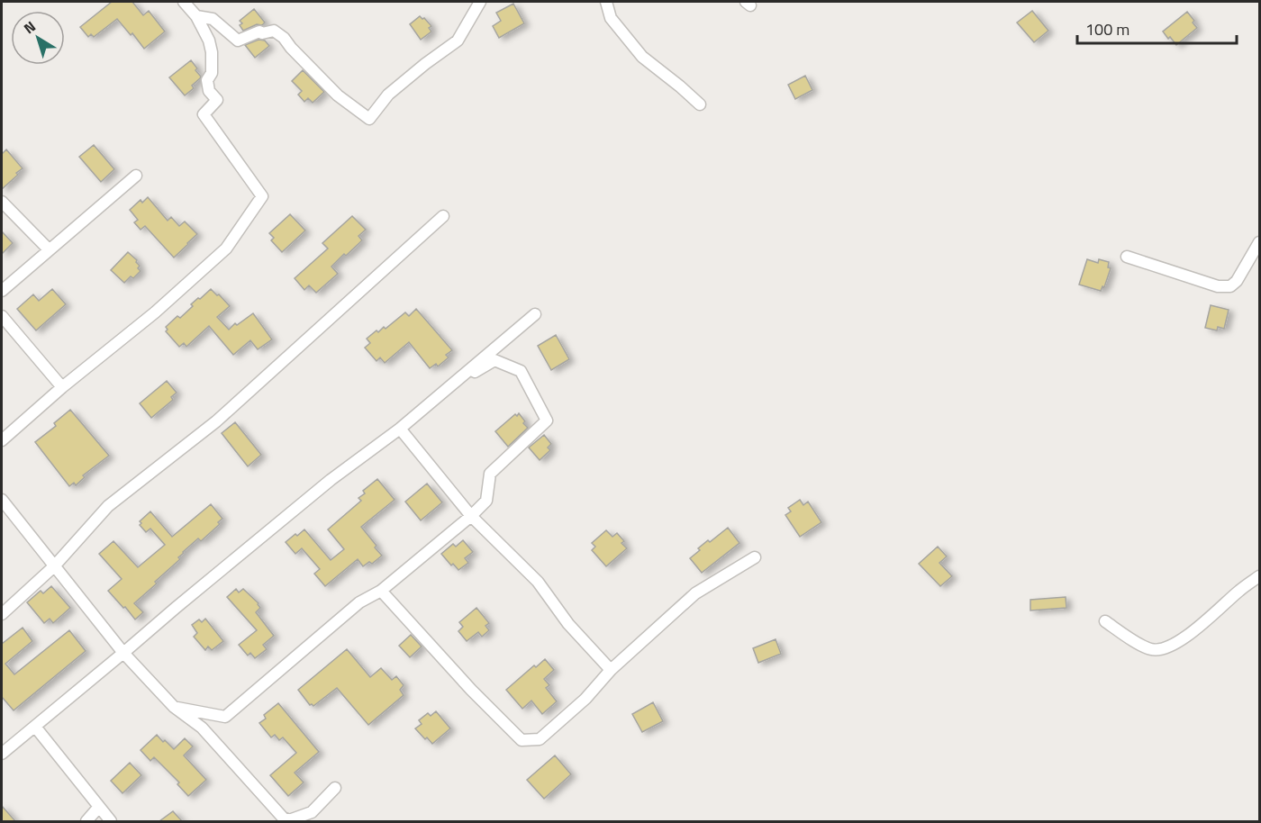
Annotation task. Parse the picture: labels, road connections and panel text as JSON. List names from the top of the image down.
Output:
{
  "scale_bar": "100 m",
  "north": "top left"
}
